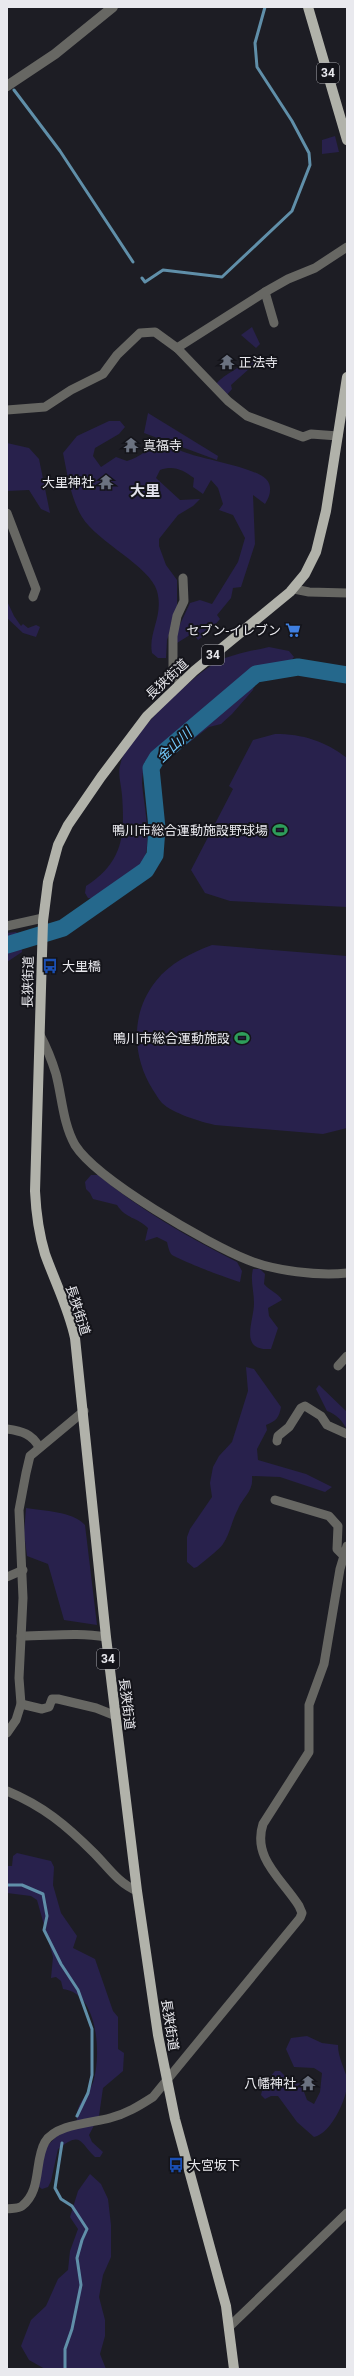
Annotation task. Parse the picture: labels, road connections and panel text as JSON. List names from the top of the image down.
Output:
{
  "streets": {
    "main road": ["34", "長狭街道"]
  },
  "districts": ["大里"],
  "water": ["金山川"],
  "places": {
    "temple": [
      "正法寺",
      "真福寺",
      "大里神社",
      "八幡神社"
    ],
    "supermarket": ["セブン-イレブン"],
    "sports": ["鴨川市総合運動施設野球場", "鴨川市総合運動施設"],
    "bus stop": ["大里橋", "大宮坂下"]
  }
}
